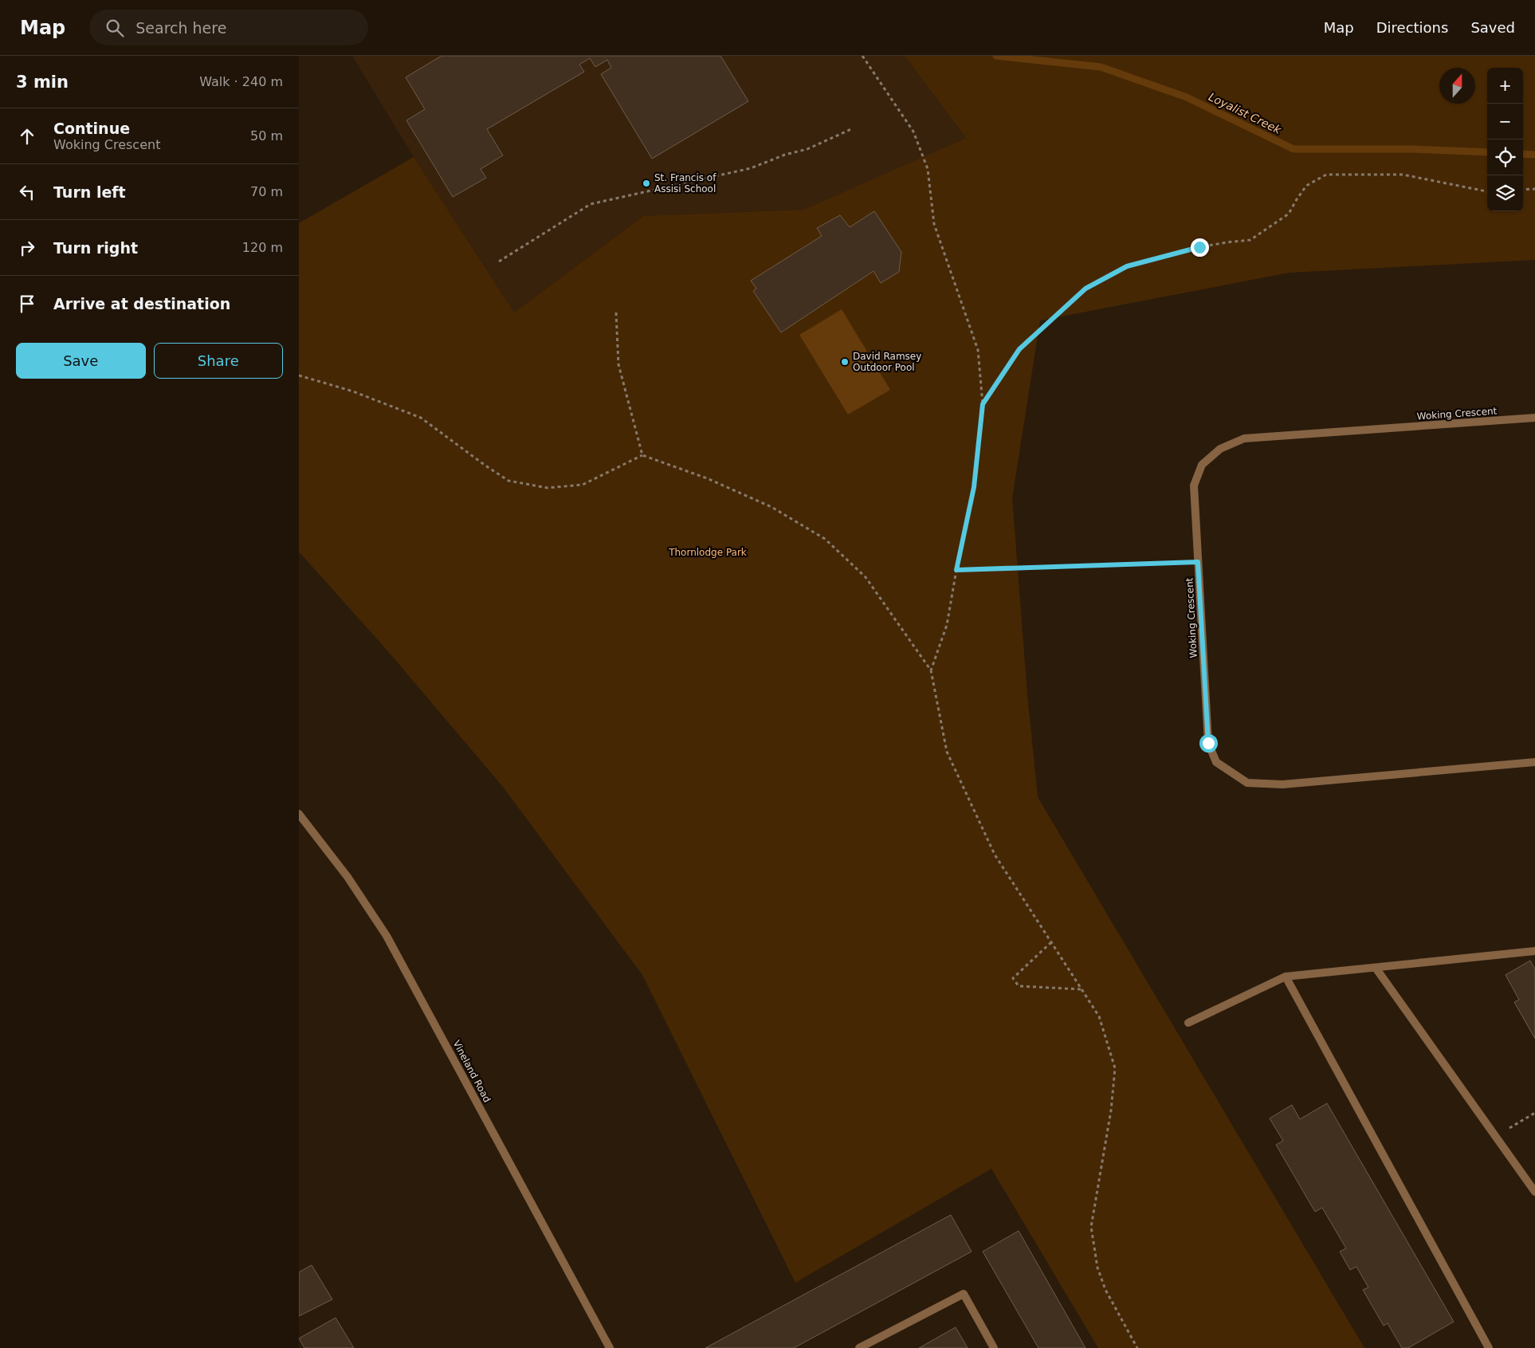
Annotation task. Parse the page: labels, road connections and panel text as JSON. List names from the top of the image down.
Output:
{
  "streets": {
    "street": ["Woking Crescent", "Vineland Road"]
  },
  "water": ["Loyalist Creek"],
  "parks": ["Thornlodge Park"],
  "places": ["St. Francis of Assisi School", "David Ramsey Outdoor Pool"],
  "north": "top",
  "page": {
    "header": "Map",
    "search": "Search here",
    "nav": ["Map", "Directions", "Saved"],
    "heading": ["3 min", "Walk · 240 m"],
    "map_buttons": ["+", "−"],
    "list": [
      ["Continue", "Woking Crescent", "50 m"],
      ["Turn left", "70 m"],
      ["Turn right", "120 m"],
      "Arrive at destination"
    ],
    "buttons": ["Save", "Share"]
  }
}
